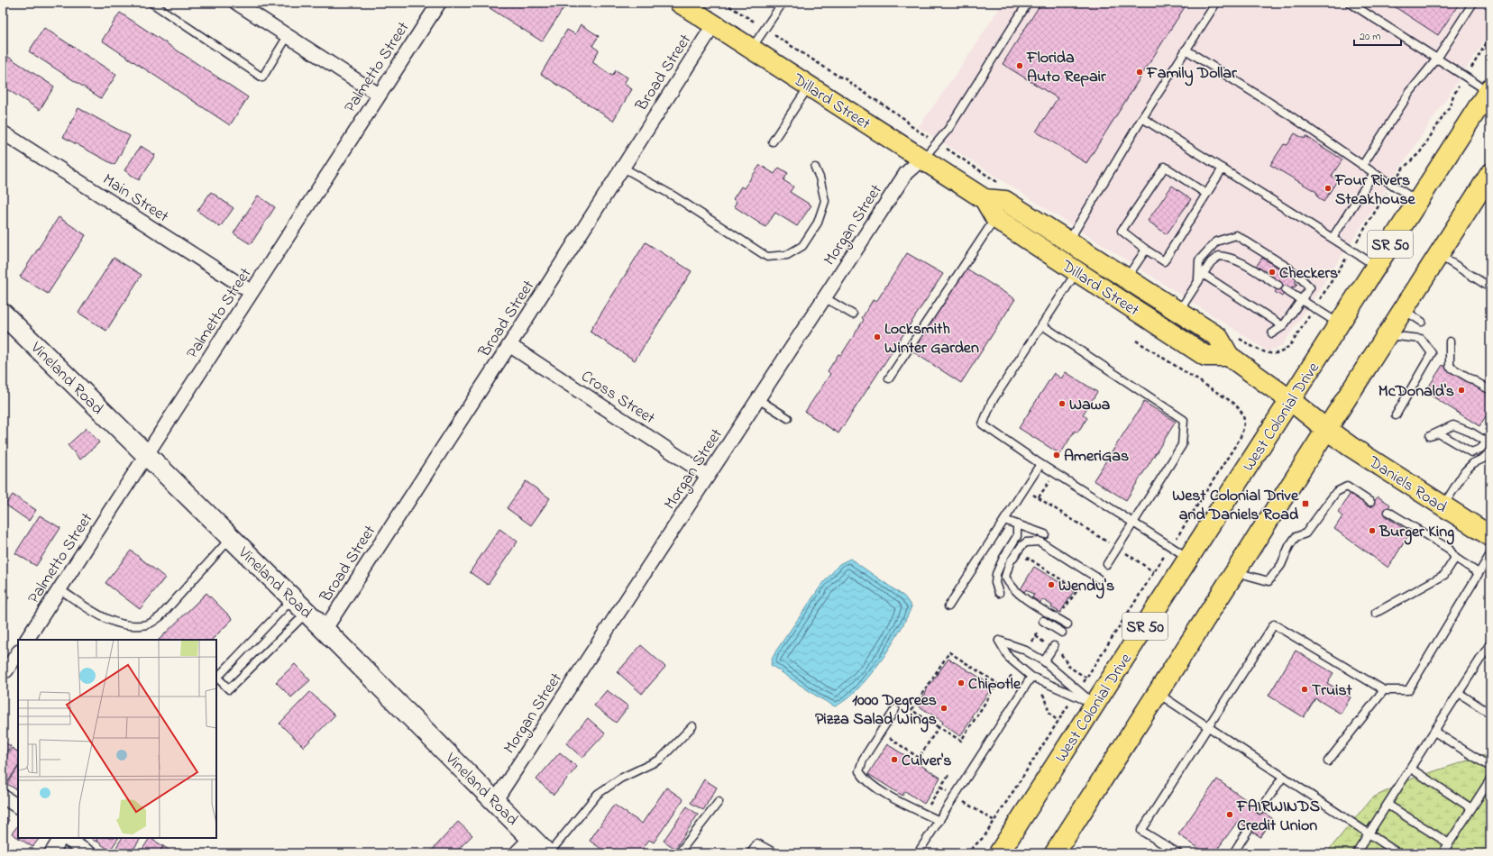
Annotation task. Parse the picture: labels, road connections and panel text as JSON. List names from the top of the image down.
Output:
{
  "streets": {
    "main road": [
      "Dillard Street",
      "SR 50",
      "Vineland Road",
      "West Colonial Drive",
      "Daniels Road"
    ],
    "street": [
      "Palmetto Street",
      "Broad Street",
      "Main Street",
      "Morgan Street",
      "Cross Street"
    ]
  },
  "crossings": [
    ["Palmetto Street", "Main Street"],
    ["Palmetto Street", "Vineland Road"],
    ["Broad Street", "Dillard Street"],
    ["Broad Street", "Vineland Road"],
    ["Broad Street", "Cross Street"],
    ["Dillard Street", "Morgan Street"],
    ["Dillard Street", "SR 50"],
    ["Dillard Street", "West Colonial Drive"],
    ["Dillard Street", "Daniels Road"],
    ["Morgan Street", "Vineland Road"],
    ["Morgan Street", "Cross Street"],
    ["SR 50", "Daniels Road"]
  ],
  "places": {
    "other": [
      "Florida Auto Repair",
      "Family Dollar",
      "Four Rivers Steakhouse",
      "Checkers",
      "Locksmith Winter Garden",
      "McDonald's",
      "Wawa",
      "AmeriGas",
      "Burger King",
      "Wendy's",
      "Chipotle",
      "Truist",
      "1000 Degrees Pizza Salad Wings",
      "Culver's",
      "FAIRWINDS Credit Union"
    ],
    "transit": ["West Colonial Drive and Daniels Road"]
  },
  "scale_bar": "20 m"
}
